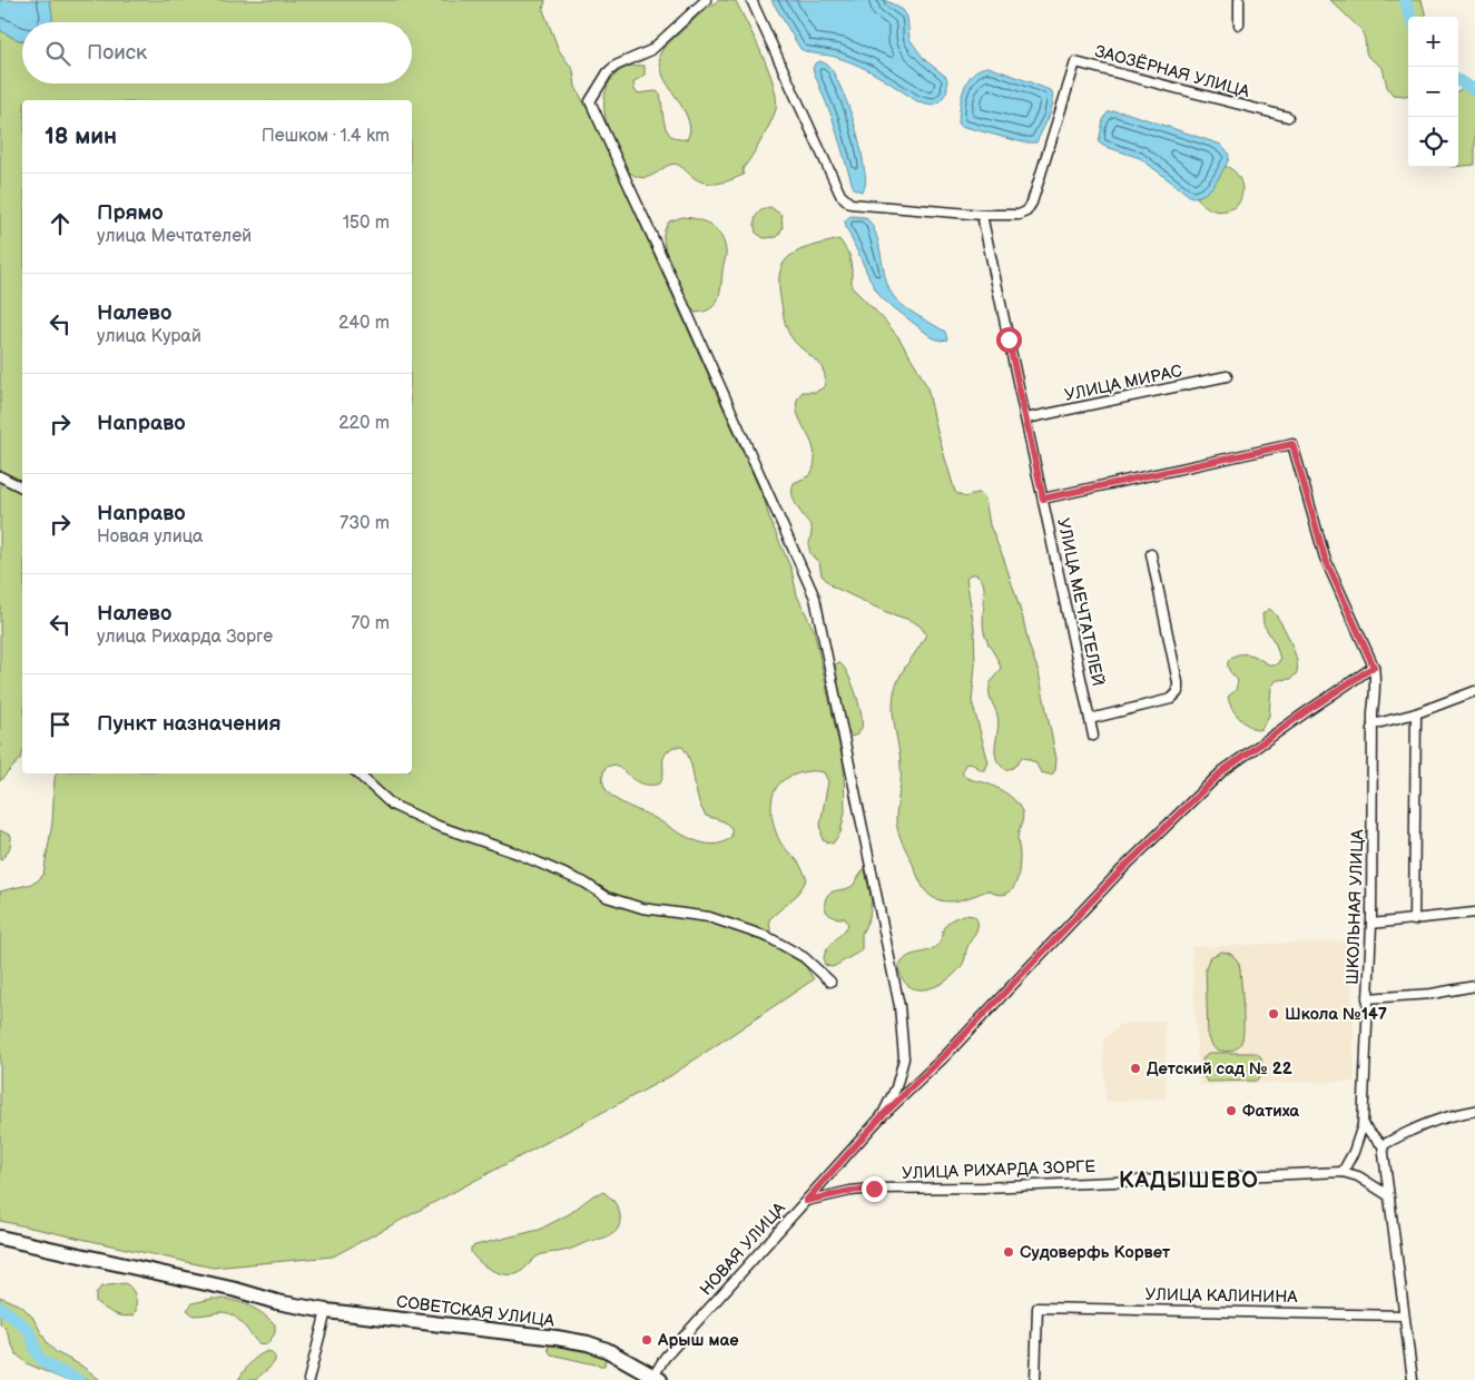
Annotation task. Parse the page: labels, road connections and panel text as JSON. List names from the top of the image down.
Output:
{
  "streets": {
    "main road": ["СОВЕТСКАЯ УЛИЦА"],
    "street": [
      "ЗАОЗЁРНАЯ УЛИЦА",
      "УЛИЦА МИРАС",
      "УЛИЦА МЕЧТАТЕЛЕЙ",
      "ШКОЛЬНАЯ УЛИЦА",
      "УЛИЦА РИХАРДА ЗОРГЕ",
      "НОВАЯ УЛИЦА",
      "УЛИЦА КАЛИНИНА"
    ]
  },
  "crossings": [
    ["ЗАОЗЁРНАЯ УЛИЦА", "УЛИЦА МЕЧТАТЕЛЕЙ"],
    ["УЛИЦА МИРАС", "УЛИЦА МЕЧТАТЕЛЕЙ"],
    ["ШКОЛЬНАЯ УЛИЦА", "УЛИЦА РИХАРДА ЗОРГЕ"],
    ["ШКОЛЬНАЯ УЛИЦА", "НОВАЯ УЛИЦА"],
    ["УЛИЦА РИХАРДА ЗОРГЕ", "НОВАЯ УЛИЦА"],
    ["НОВАЯ УЛИЦА", "СОВЕТСКАЯ УЛИЦА"]
  ],
  "districts": ["КАДЫШЕВО"],
  "places": [
    "Школа №147",
    "Детский сад № 22",
    "Фатиха",
    "Судоверфь Корвет",
    "Арыш мае"
  ],
  "page": {
    "map_buttons": ["+", "−"],
    "search": "Поиск",
    "heading": ["18 мин", "Пешком · 1.4 km"],
    "list": [
      ["Прямо", "улица Мечтателей", "150 m"],
      ["Налево", "улица Курай", "240 m"],
      ["Направо", "220 m"],
      ["Направо", "Новая улица", "730 m"],
      ["Налево", "улица Рихарда Зорге", "70 m"],
      "Пункт назначения"
    ]
  }
}
